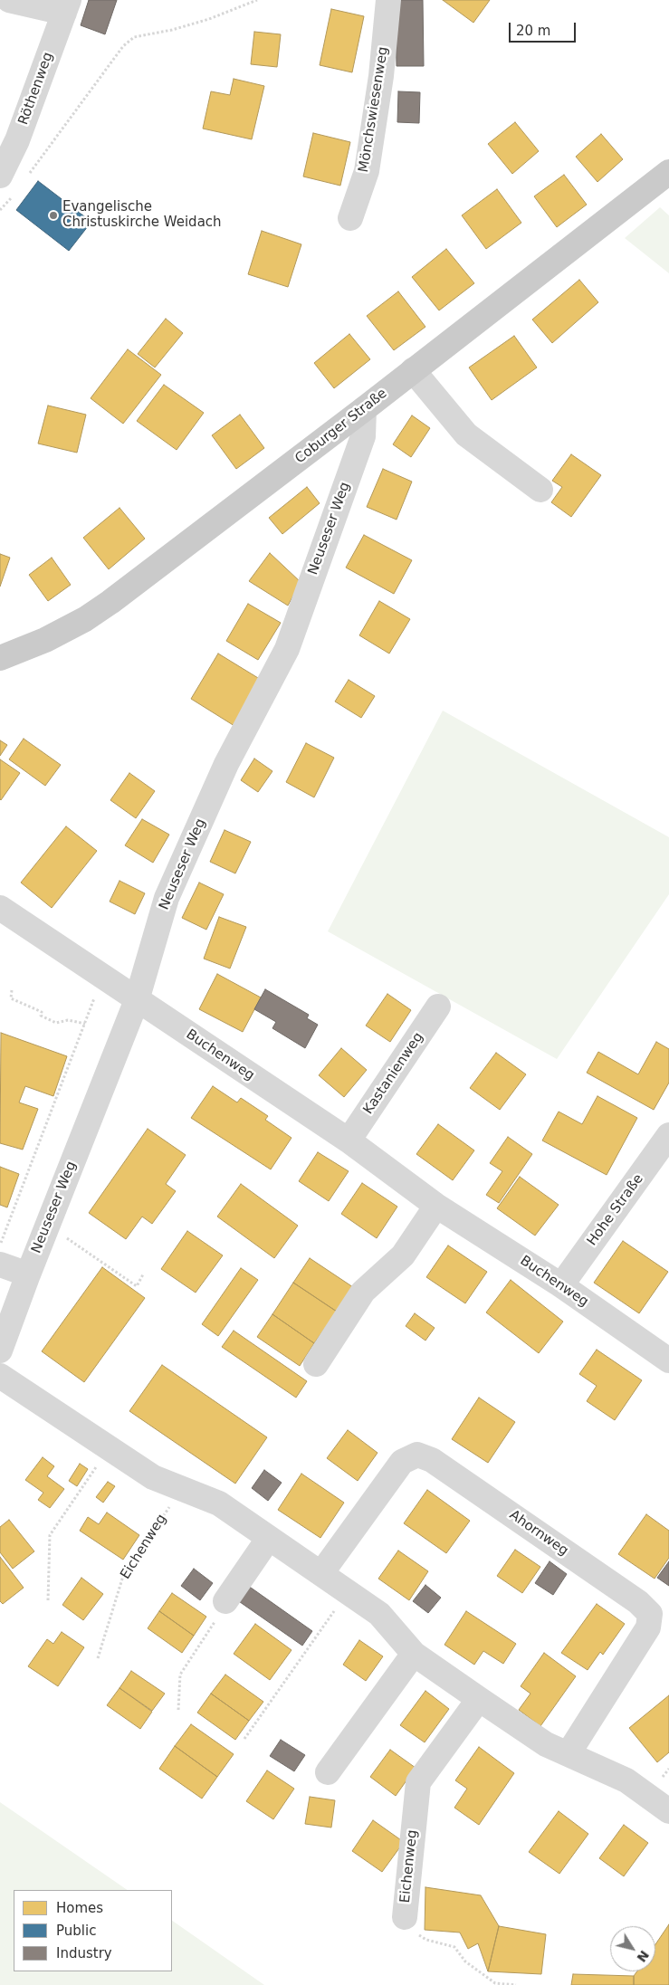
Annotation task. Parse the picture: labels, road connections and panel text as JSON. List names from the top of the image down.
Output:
{
  "streets": {
    "main road": ["Coburger Straße"],
    "street": [
      "Röthenweg",
      "Mönchswiesenweg",
      "Neuseser Weg",
      "Buchenweg",
      "Kastanienweg",
      "Hohe Straße",
      "Ahornweg",
      "Eichenweg"
    ]
  },
  "crossings": [
    ["Coburger Straße", "Neuseser Weg"],
    ["Neuseser Weg", "Buchenweg"],
    ["Buchenweg", "Kastanienweg"],
    ["Buchenweg", "Hohe Straße"]
  ],
  "places": ["Evangelische Christuskirche Weidach"],
  "legend": ["Homes", "Public", "Industry"],
  "scale_bar": "20 m",
  "north": "bottom right"
}
